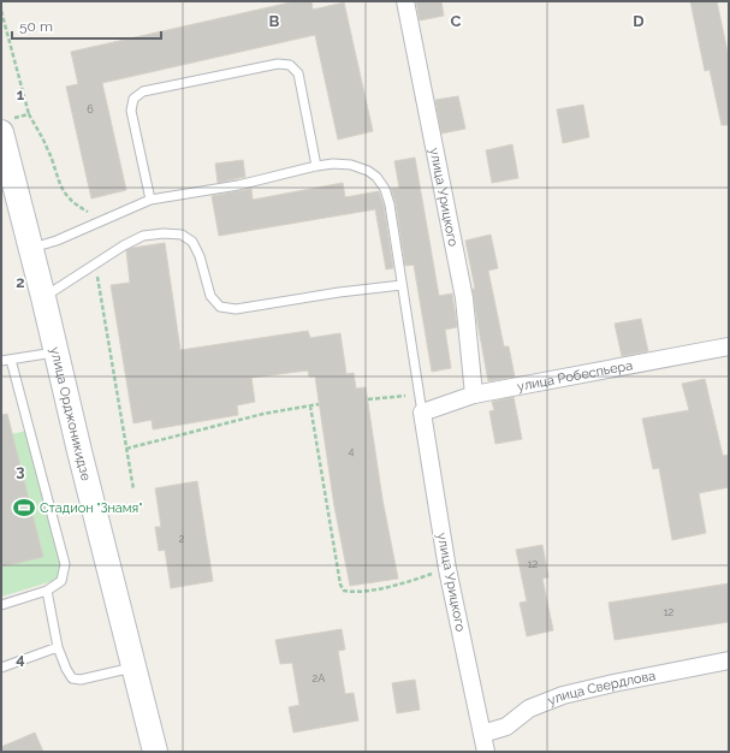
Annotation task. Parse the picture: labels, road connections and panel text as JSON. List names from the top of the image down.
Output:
{
  "streets": {
    "main road": ["улица Орджоникидзе"],
    "street": ["улица Урицкого", "улица Робеспьера", "улица Свердлова"]
  },
  "crossings": [
    ["улица Урицкого", "улица Робеспьера"],
    ["улица Урицкого", "улица Свердлова"]
  ],
  "places": {
    "sports": ["Стадион \"Знамя\""]
  },
  "house_numbers": [
    "6",
    "4",
    "2",
    "12",
    "12",
    "2А"
  ],
  "scale_bar": "50 m",
  "grid": {
    "columns": ["B", "C", "D"],
    "rows": [
      "1",
      "2",
      "3",
      "4"
    ]
  }
}
